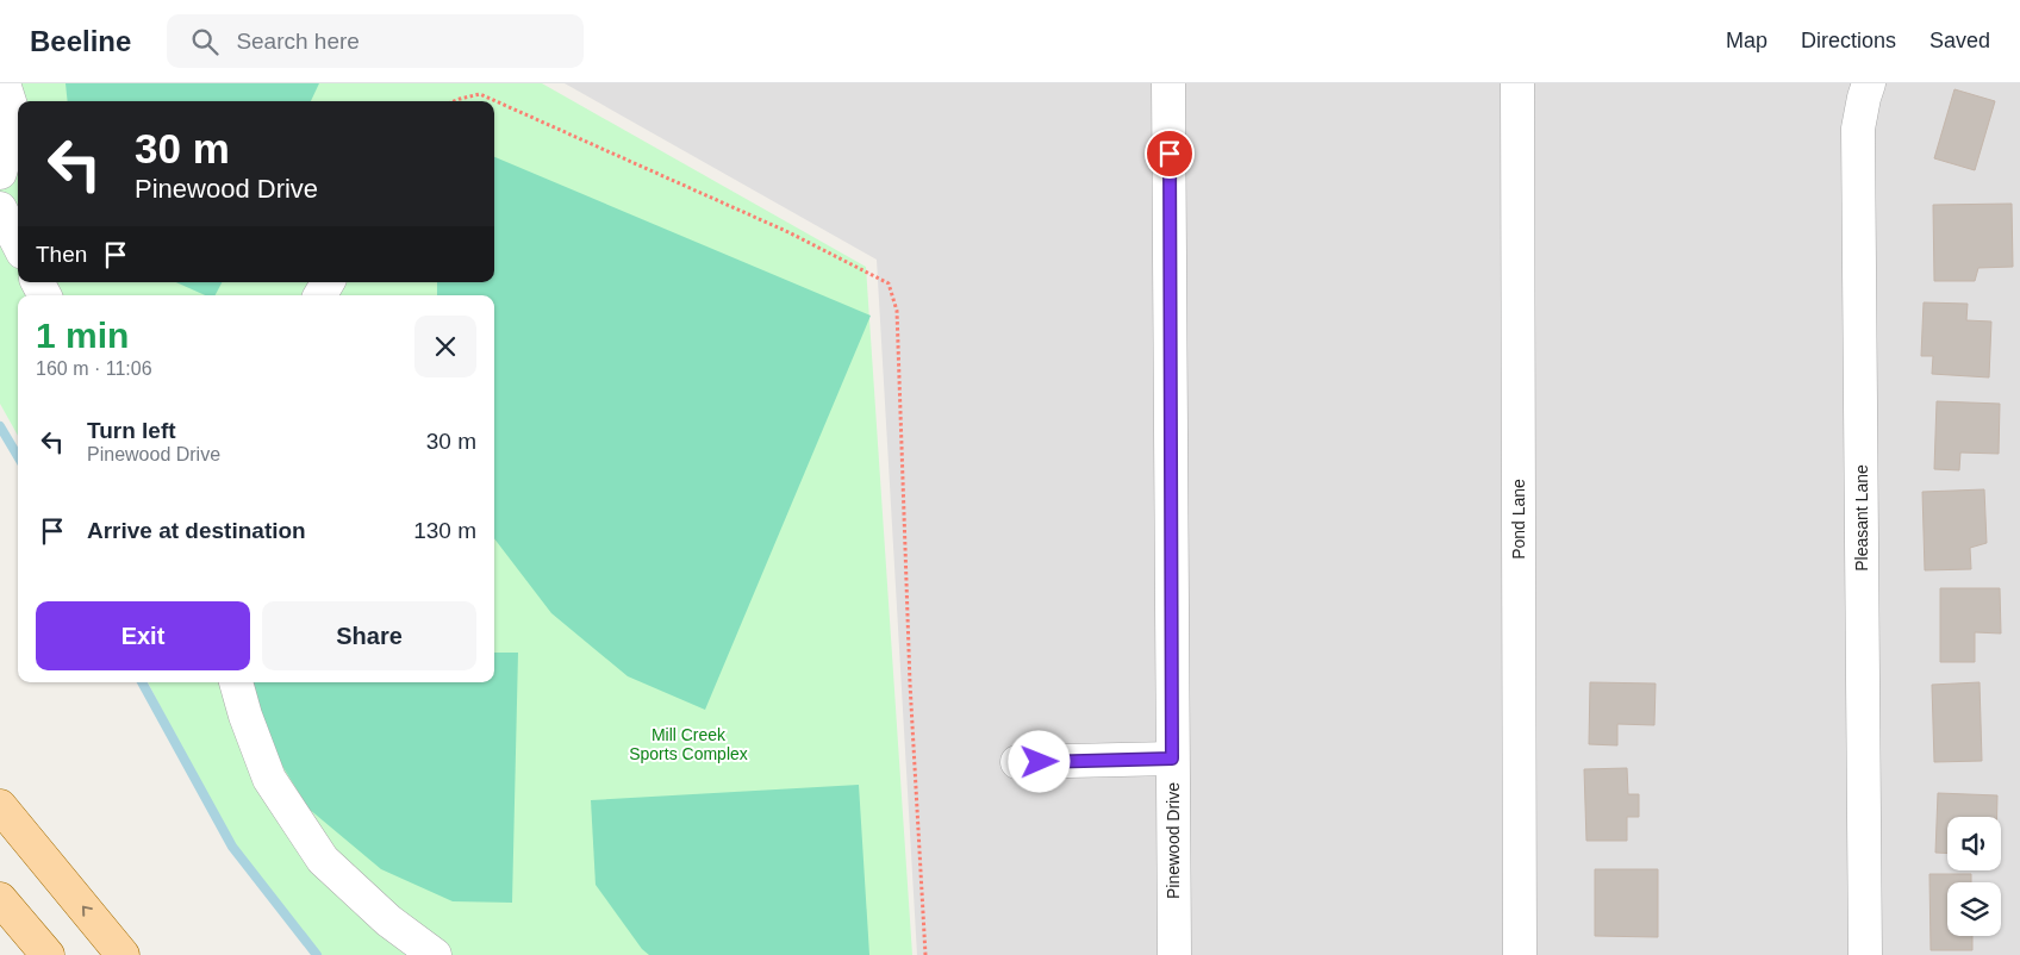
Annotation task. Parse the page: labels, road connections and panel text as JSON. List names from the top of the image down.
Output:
{
  "streets": {
    "street": ["Pleasant Lane", "Pond Lane", "Pinewood Drive"]
  },
  "parks": ["Mill Creek Sports Complex"],
  "page": {
    "header": "Beeline",
    "search": "Search here",
    "nav": ["Map", "Directions", "Saved"],
    "turn": ["30 m", "Pinewood Drive"],
    "then": "Then",
    "heading": ["1 min", "160 m · 11:06"],
    "list": [
      {
        "name": "Turn left",
        "note": "Pinewood Drive",
        "value": "30 m"
      },
      {
        "name": "Arrive at destination",
        "value": "130 m"
      }
    ],
    "buttons": ["Exit", "Share"]
  }
}
